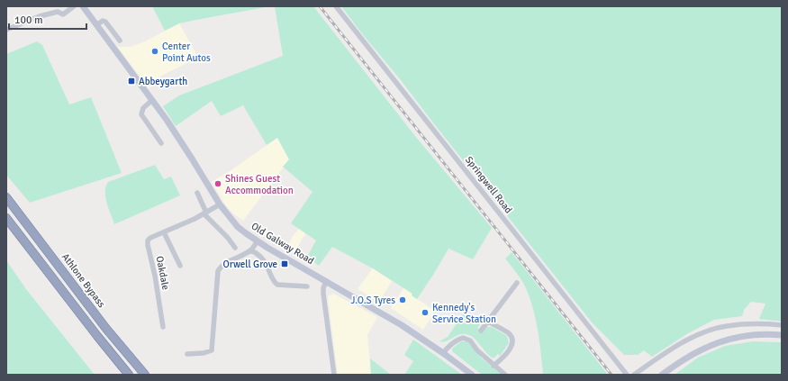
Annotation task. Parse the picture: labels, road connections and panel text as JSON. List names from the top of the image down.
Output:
{
  "streets": {
    "highway": ["Athlone Bypass"],
    "main road": ["Old Galway Road"],
    "street": ["Springwell Road", "Oakdale"]
  },
  "crossings": [
    ["Old Galway Road", "Oakdale"]
  ],
  "places": {
    "other": [
      "Center Point Autos",
      "Shines Guest Accommodation",
      "J.O.S Tyres",
      "Kennedy's Service Station"
    ],
    "transit": ["Abbeygarth", "Orwell Grove"]
  },
  "scale_bar": "100 m"
}
